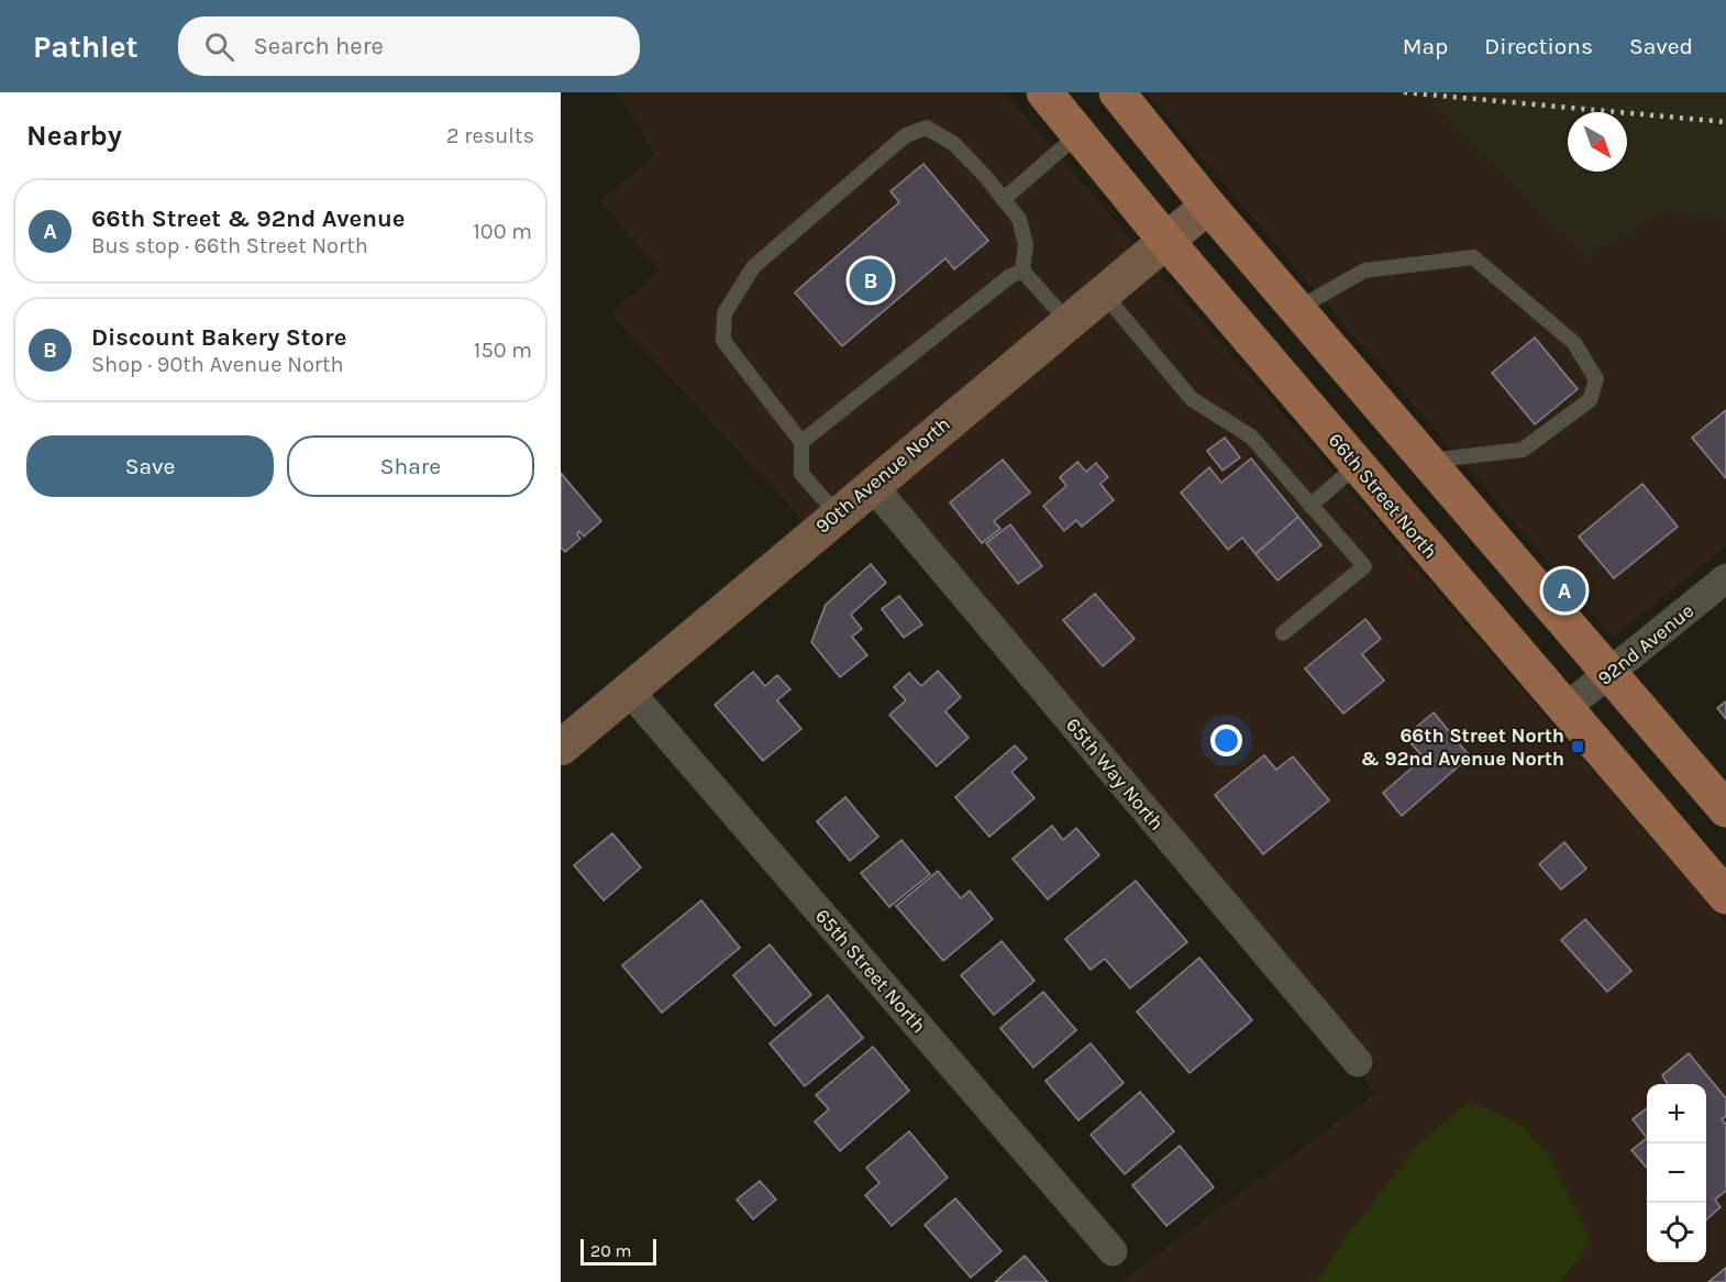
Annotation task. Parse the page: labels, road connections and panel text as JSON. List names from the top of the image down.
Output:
{
  "streets": {
    "main road": ["66th Street North"],
    "street": [
      "90th Avenue North",
      "92nd Avenue",
      "65th Way North",
      "65th Street North"
    ]
  },
  "crossings": [
    ["90th Avenue North", "66th Street North"],
    ["90th Avenue North", "65th Way North"],
    ["90th Avenue North", "65th Street North"],
    ["66th Street North", "92nd Avenue"]
  ],
  "places": {
    "transit": ["66th Street North & 92nd Avenue North"]
  },
  "scale_bar": "20 m",
  "north": "bottom right",
  "page": {
    "header": "Pathlet",
    "search": "Search here",
    "nav": ["Map", "Directions", "Saved"],
    "heading": ["Nearby", "2 results"],
    "list": [
      {
        "mark": "A",
        "name": "66th Street & 92nd Avenue",
        "note": "Bus stop · 66th Street North",
        "value": "100 m"
      },
      {
        "mark": "B",
        "name": "Discount Bakery Store",
        "note": "Shop · 90th Avenue North",
        "value": "150 m"
      }
    ],
    "pins": ["B", "A"],
    "buttons": ["Save", "Share"],
    "map_buttons": ["+", "−"],
    "scale": "20 m"
  }
}
